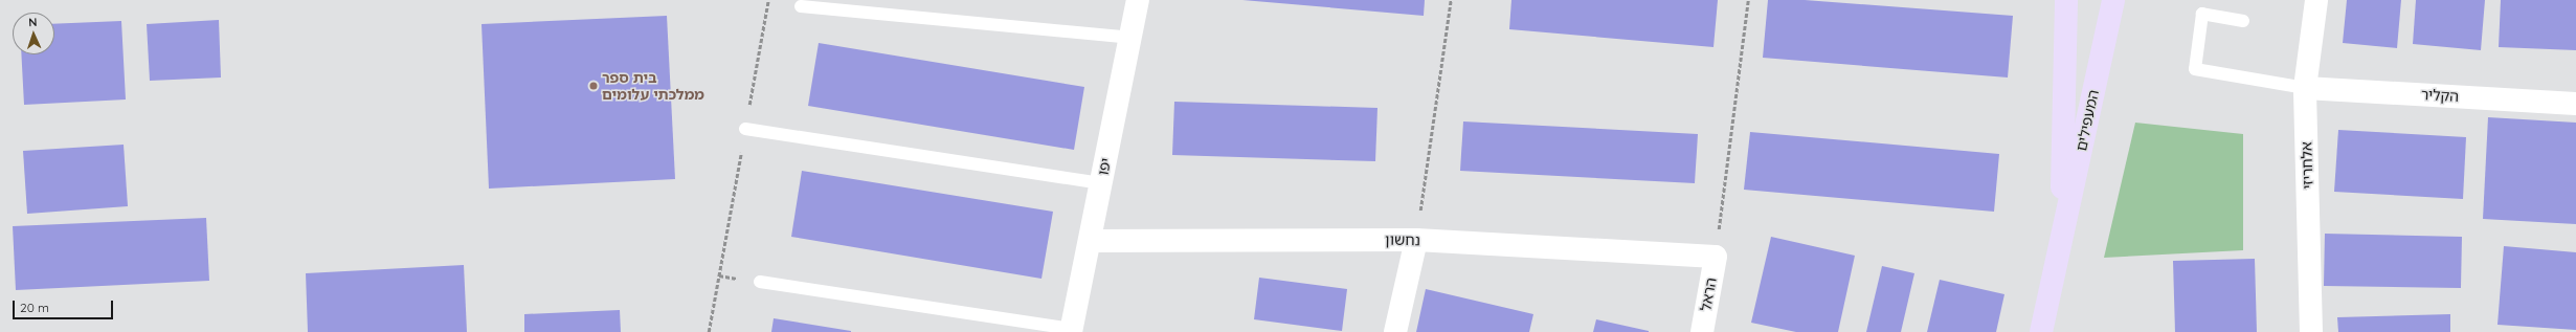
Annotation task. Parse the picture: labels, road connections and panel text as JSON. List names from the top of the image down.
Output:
{
  "streets": {
    "street": [
      "הקליר",
      "המעפילים",
      "אלחריזי",
      "יפו",
      "נחשון",
      "הראל"
    ]
  },
  "crossings": [
    ["הקליר", "אלחריזי"],
    ["יפו", "נחשון"],
    ["נחשון", "הראל"]
  ],
  "places": ["בית ספר ממלכתי עלומים"],
  "scale_bar": "20 m",
  "north": "top"
}
